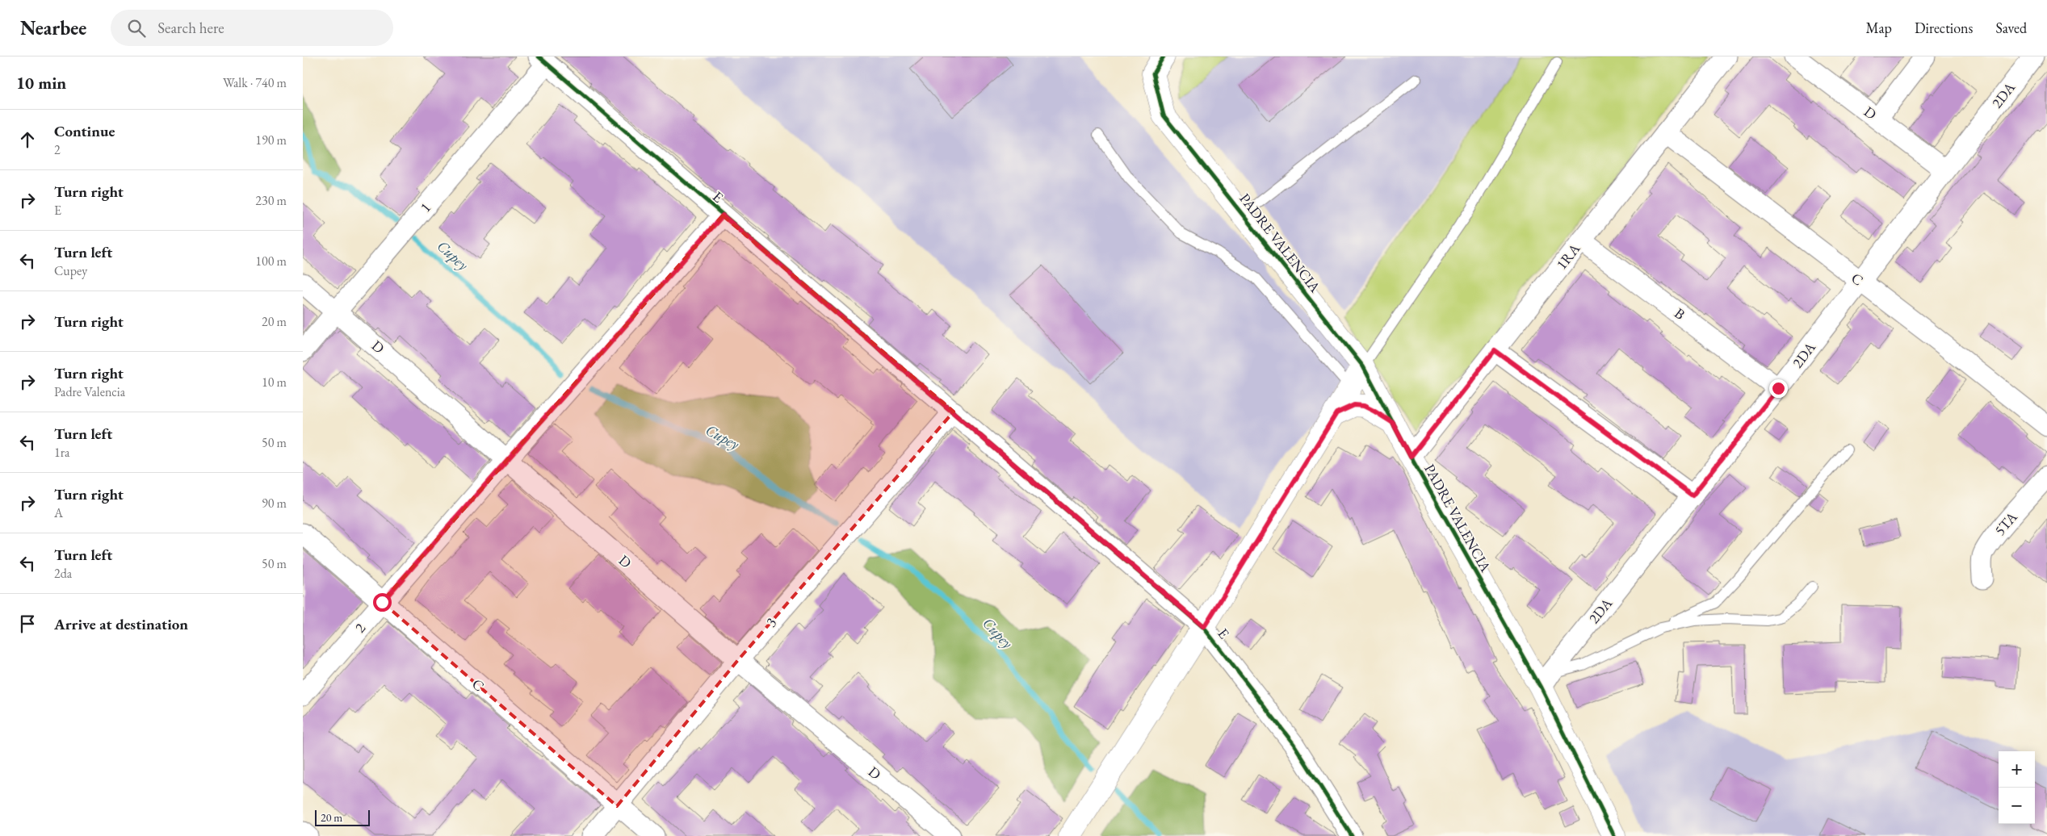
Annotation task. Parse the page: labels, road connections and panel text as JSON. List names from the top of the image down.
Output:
{
  "streets": {
    "street": [
      "2DA",
      "D",
      "E",
      "1",
      "PADRE VALENCIA",
      "1RA",
      "C",
      "B",
      "5TA",
      "3",
      "2"
    ]
  },
  "crossings": [
    ["2DA", "D"],
    ["2DA", "PADRE VALENCIA"],
    ["2DA", "C"],
    ["2DA", "B"],
    ["D", "1"],
    ["D", "3"],
    ["D", "2"],
    ["E", "1"],
    ["E", "3"],
    ["E", "2"],
    ["PADRE VALENCIA", "1RA"],
    ["1RA", "C"],
    ["1RA", "B"],
    ["C", "3"],
    ["C", "2"]
  ],
  "water": ["Cupey"],
  "scale_bar": "20 m",
  "page": {
    "header": "Nearbee",
    "search": "Search here",
    "nav": ["Map", "Directions", "Saved"],
    "heading": ["10 min", "Walk · 740 m"],
    "list": [
      ["Continue", "2", "190 m"],
      ["Turn right", "E", "230 m"],
      ["Turn left", "Cupey", "100 m"],
      ["Turn right", "20 m"],
      ["Turn right", "Padre Valencia", "10 m"],
      ["Turn left", "1ra", "50 m"],
      ["Turn right", "A", "90 m"],
      ["Turn left", "2da", "50 m"],
      "Arrive at destination"
    ],
    "map_buttons": ["+", "−"],
    "scale": "20 m"
  }
}
